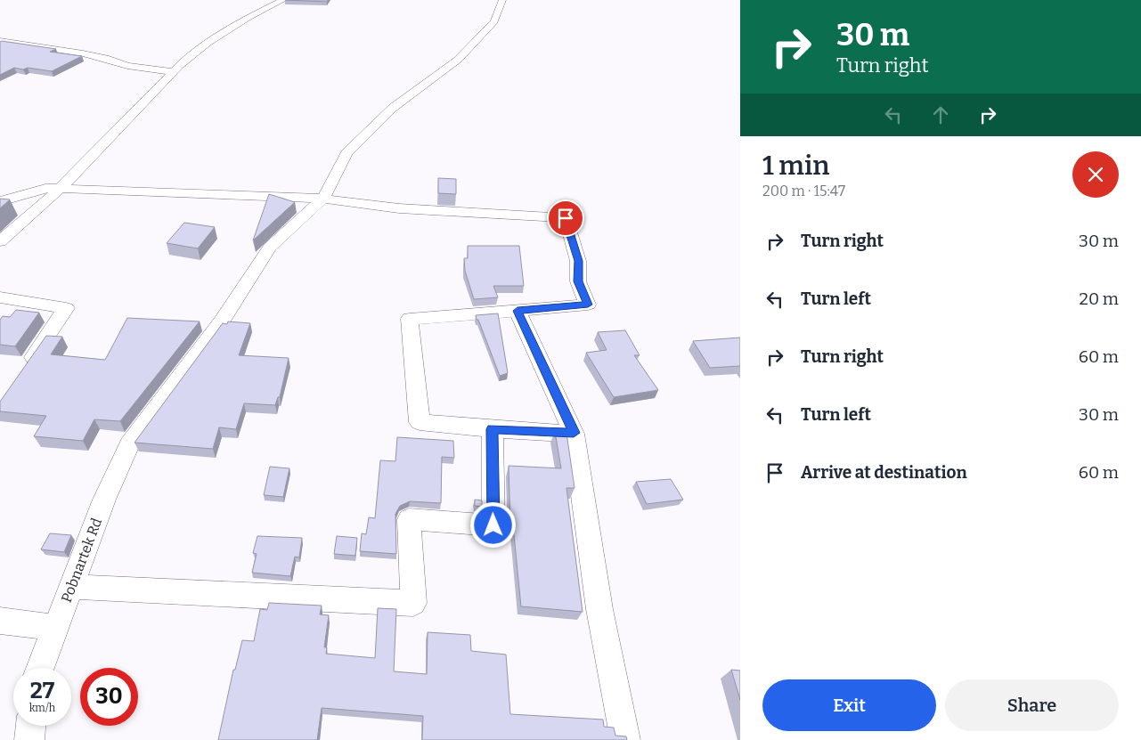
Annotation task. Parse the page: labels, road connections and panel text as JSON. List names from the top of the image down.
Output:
{
  "streets": {
    "street": ["Pobnartek Rd"]
  },
  "page": {
    "turn": ["30 m", "Turn right"],
    "heading": ["1 min", "200 m · 15:47"],
    "list": [
      {
        "name": "Turn right",
        "value": "30 m"
      },
      {
        "name": "Turn left",
        "value": "20 m"
      },
      {
        "name": "Turn right",
        "value": "60 m"
      },
      {
        "name": "Turn left",
        "value": "30 m"
      },
      {
        "name": "Arrive at destination",
        "value": "60 m"
      }
    ],
    "speed": "27 km/h",
    "limit": "30",
    "buttons": ["Exit", "Share"]
  }
}
